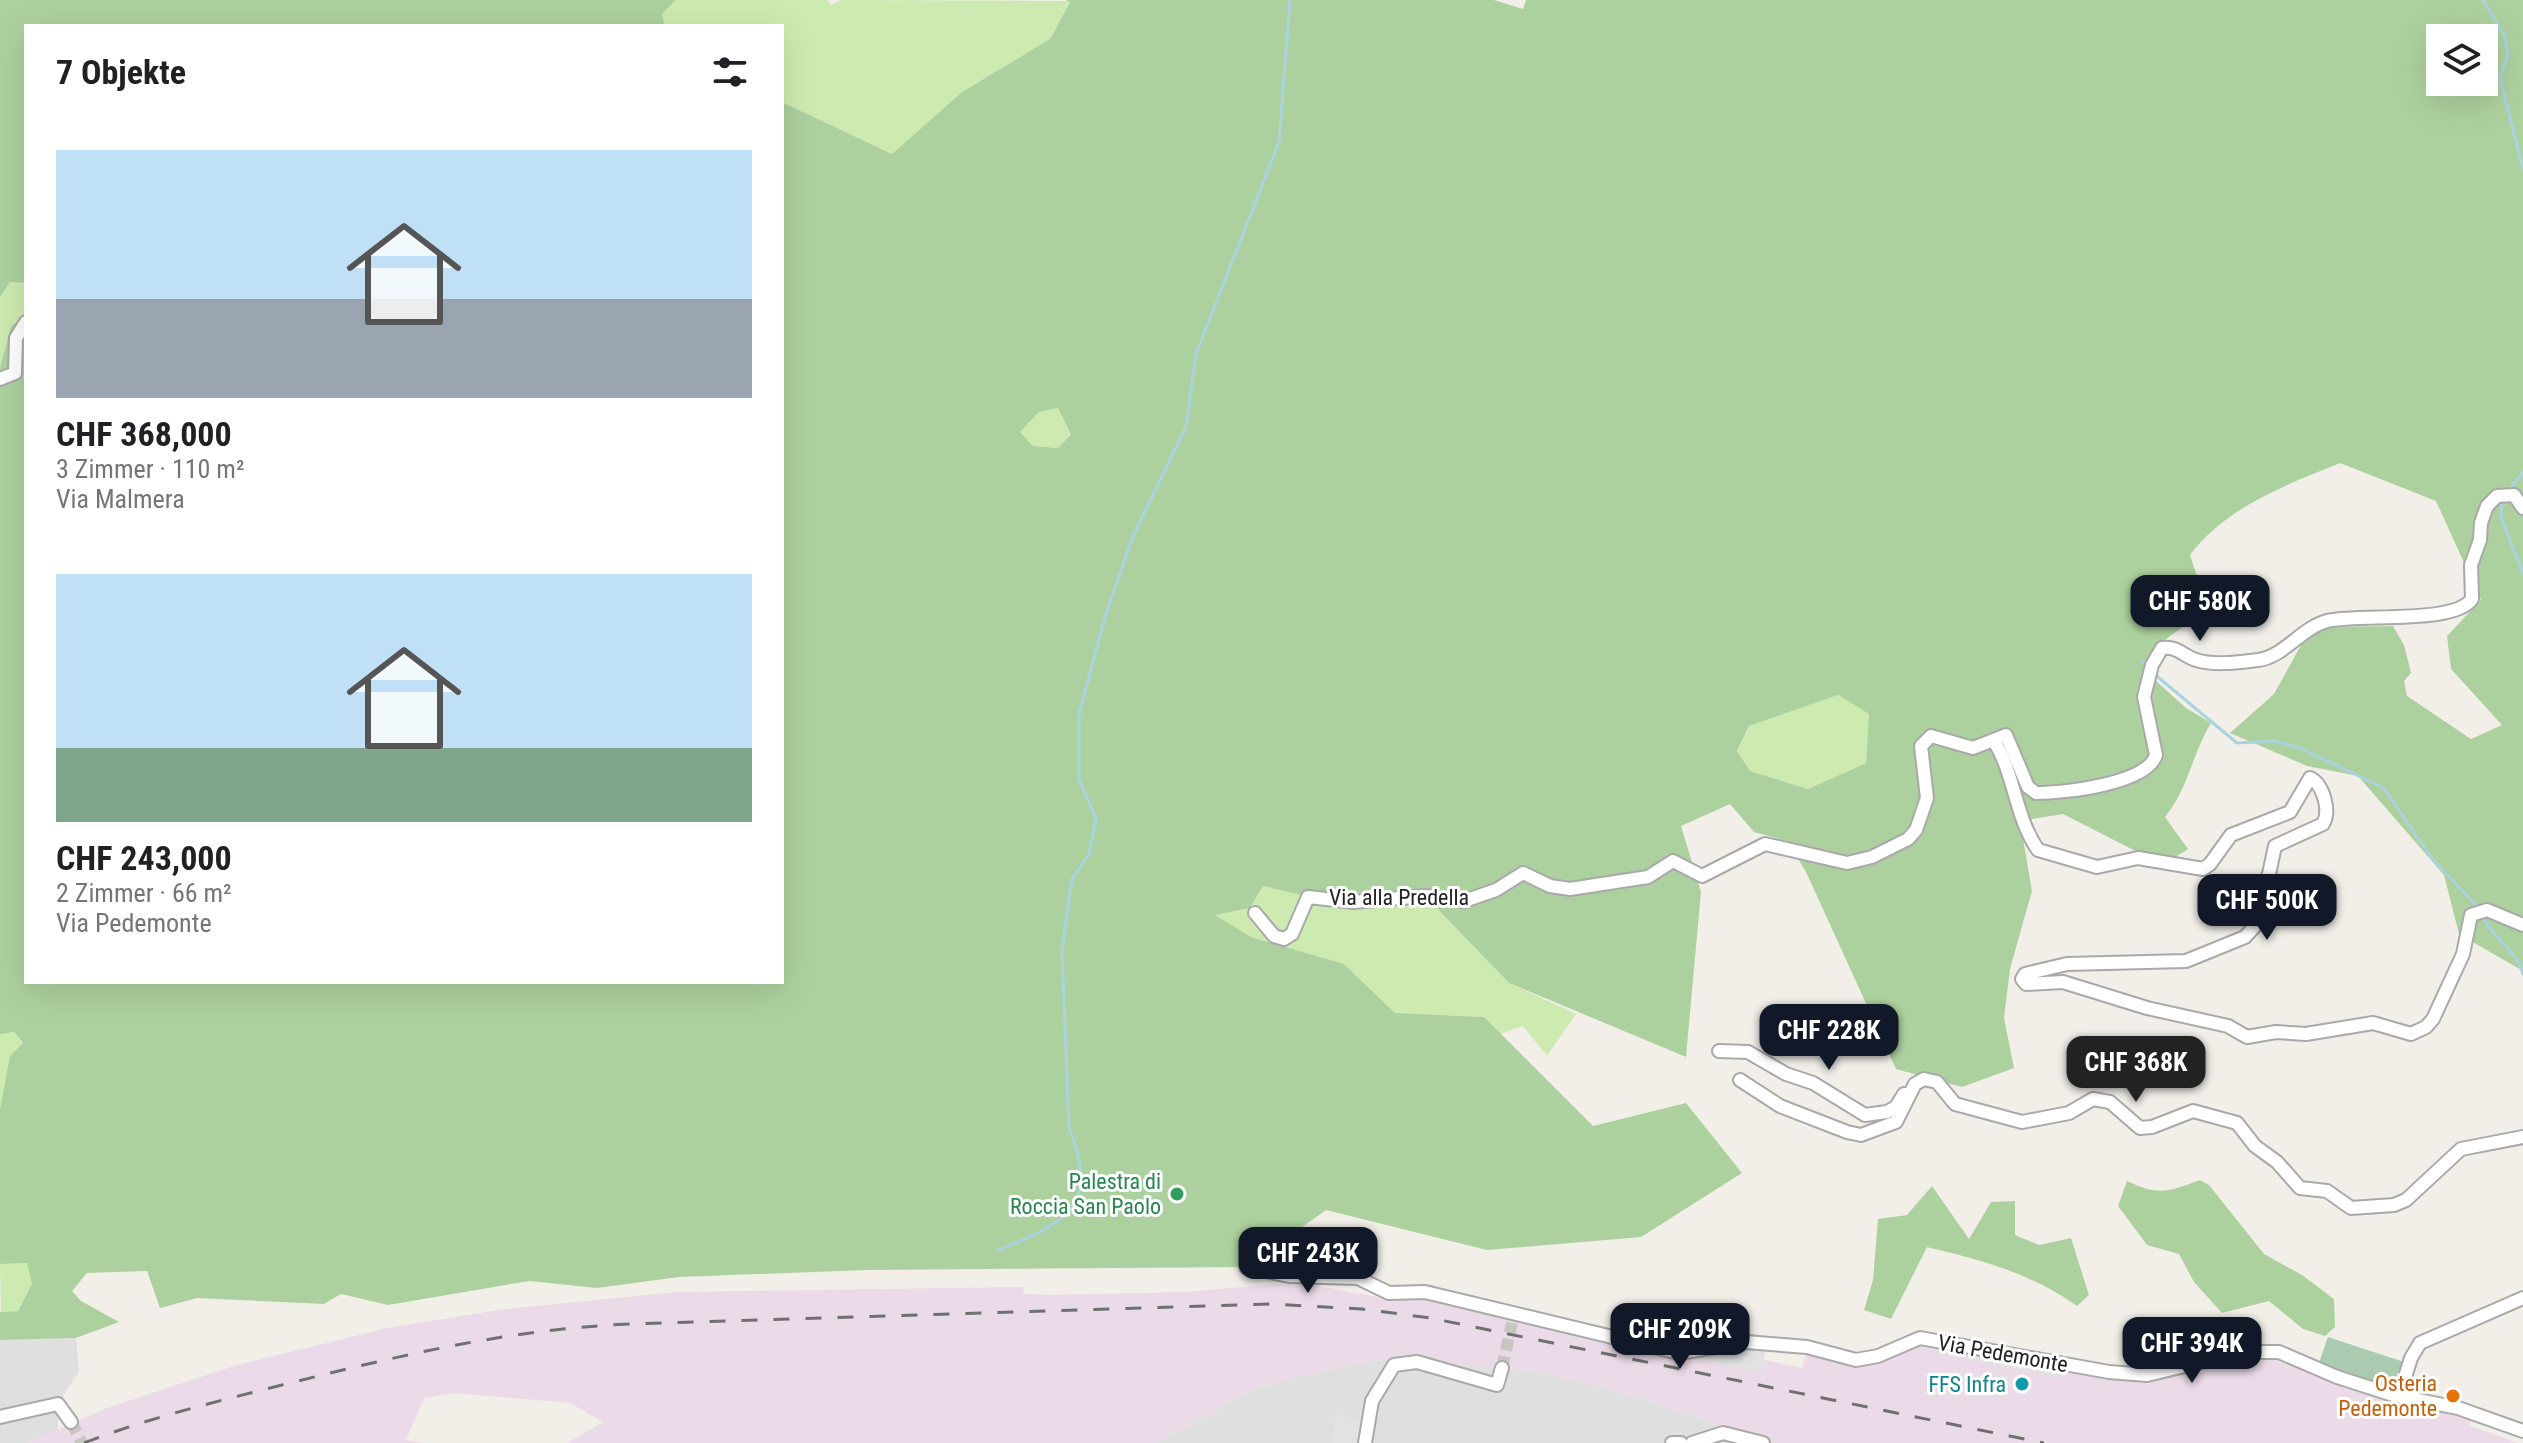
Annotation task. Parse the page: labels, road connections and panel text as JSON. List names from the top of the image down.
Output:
{
  "streets": {
    "street": ["Via alla Predella", "Via Pedemonte"]
  },
  "places": ["Palestra di Roccia San Paolo", "FFS Infra", "Osteria Pedemonte"],
  "page": {
    "heading": "7 Objekte",
    "list": [
      {
        "name": "CHF 368,000",
        "note": "3 Zimmer · 110 m² · Via Malmera"
      },
      {
        "name": "CHF 243,000",
        "note": "2 Zimmer · 66 m² · Via Pedemonte"
      }
    ],
    "price": [
      "CHF 580K",
      "CHF 500K",
      "CHF 228K",
      "CHF 368K",
      "CHF 243K",
      "CHF 209K",
      "CHF 394K"
    ]
  }
}
